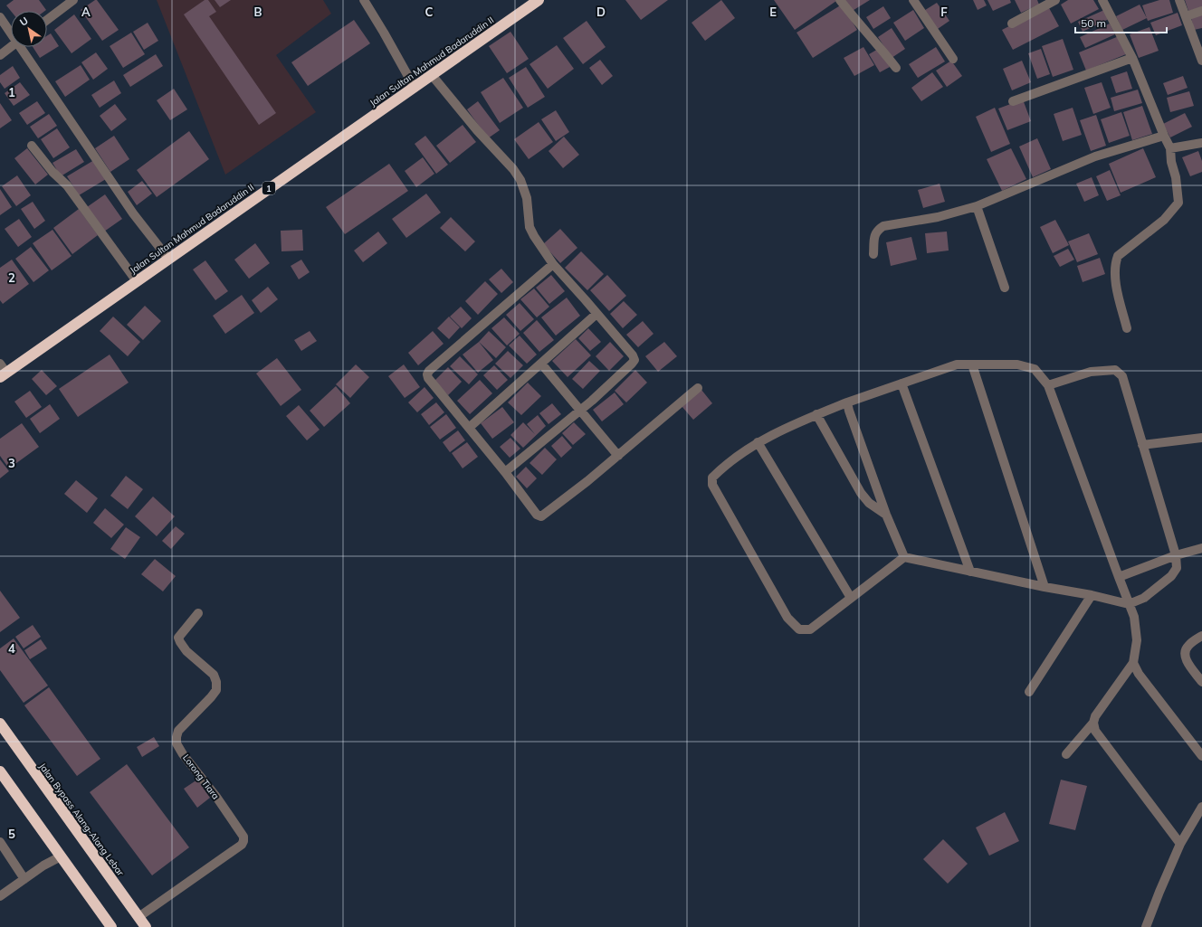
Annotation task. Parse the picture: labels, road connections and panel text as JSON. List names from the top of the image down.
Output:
{
  "streets": {
    "highway": ["Jalan Sultan Mahmud Badaruddin II", "1", "Jalan Bypass Alang-Alang Lebar"],
    "street": ["Lorong Tiara"]
  },
  "crossings": [
    ["Lorong Tiara", "Jalan Bypass Alang-Alang Lebar"]
  ],
  "scale_bar": "50 m",
  "north": "top left",
  "grid": {
    "columns": [
      "A",
      "B",
      "C",
      "D",
      "E",
      "F"
    ],
    "rows": [
      "1",
      "2",
      "3",
      "4",
      "5"
    ]
  }
}
